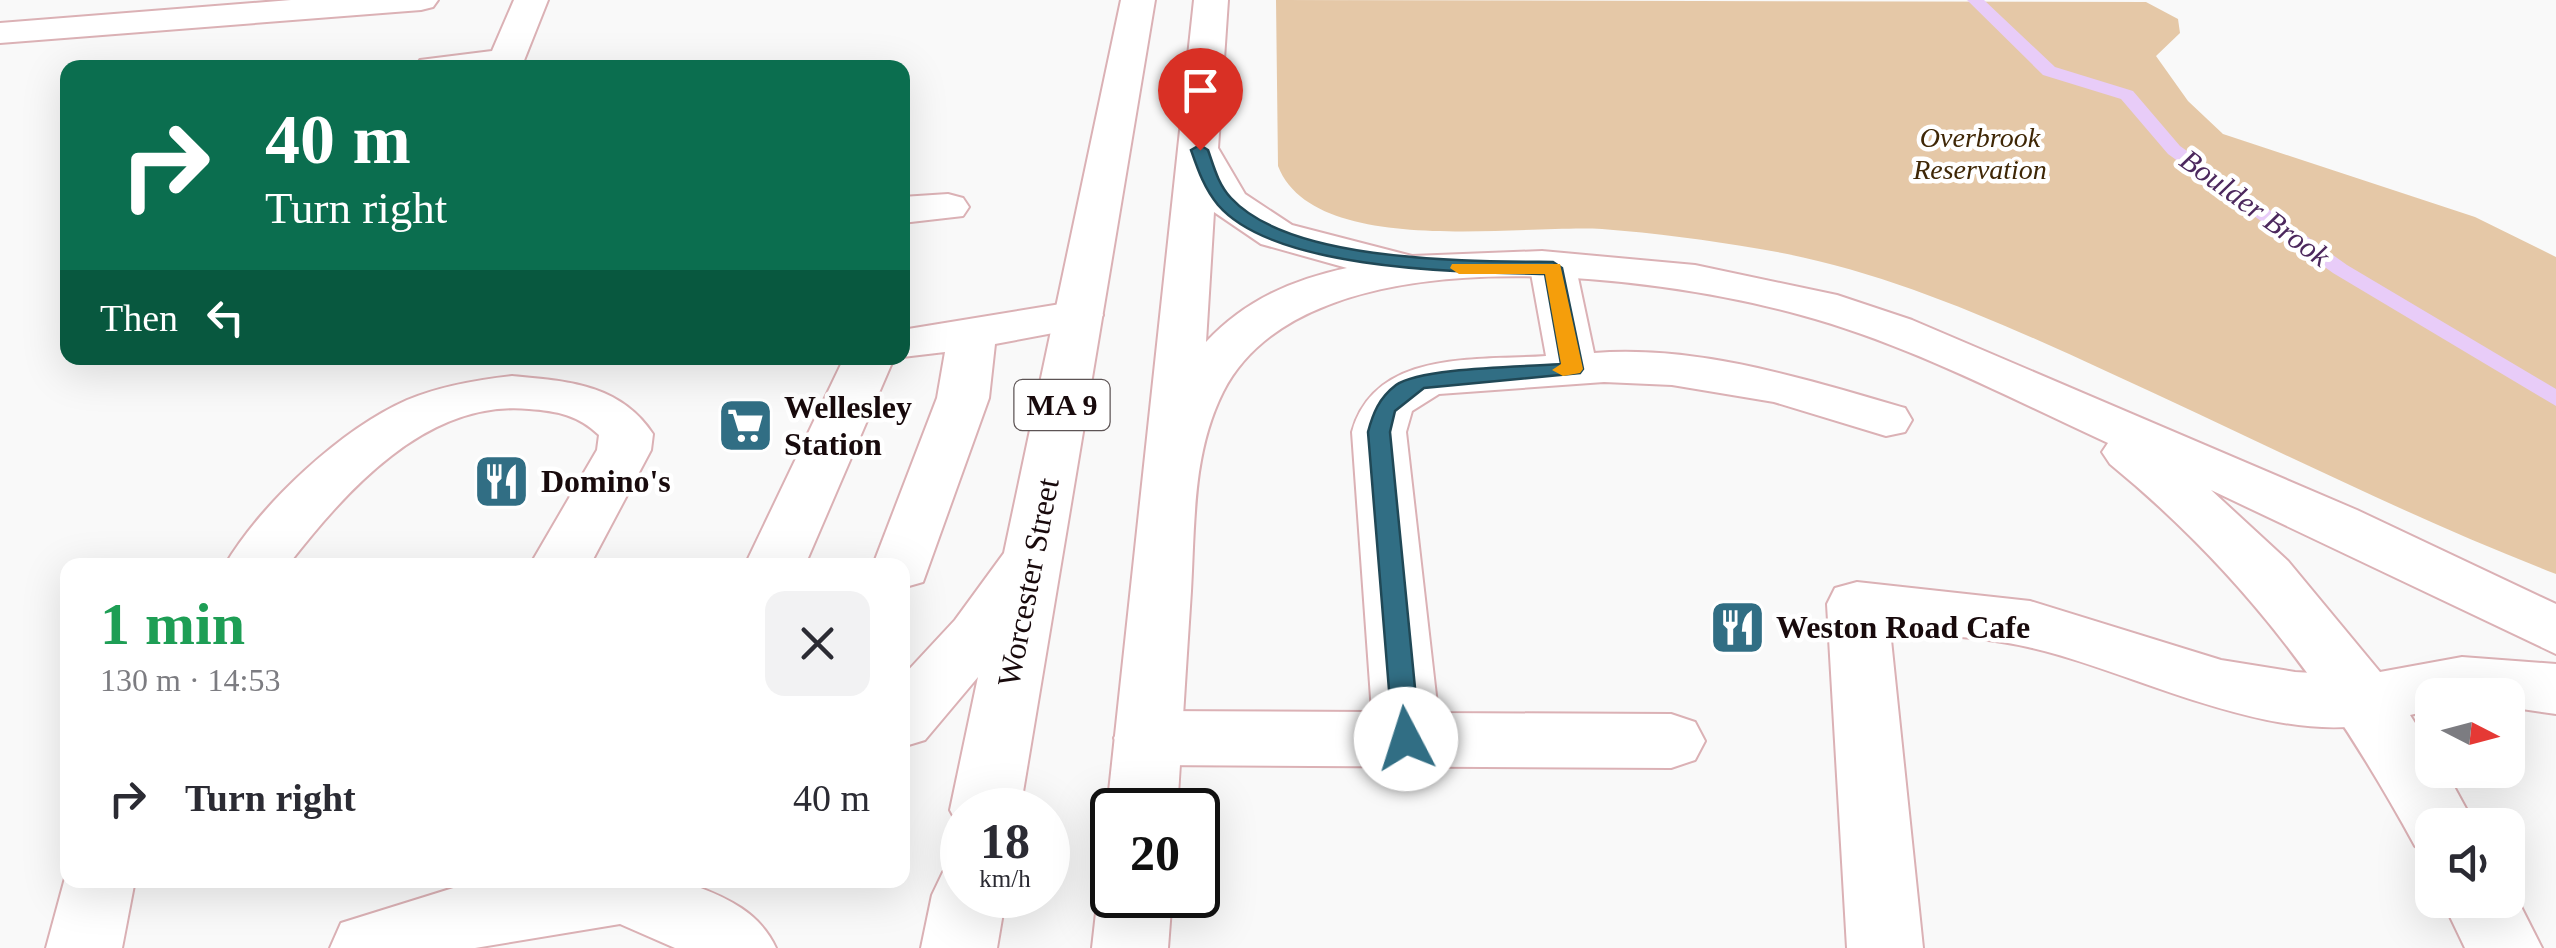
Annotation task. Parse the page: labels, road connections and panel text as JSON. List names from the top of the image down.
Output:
{
  "streets": {
    "main road": ["MA 9", "Worcester Street"]
  },
  "water": ["Boulder Brook"],
  "parks": ["Overbrook Reservation"],
  "places": {
    "supermarket": ["Wellesley Station"],
    "restaurant": ["Domino's", "Weston Road Cafe"]
  },
  "north": "right",
  "page": {
    "turn": ["40 m", "Turn right"],
    "then": "Then",
    "heading": ["1 min", "130 m · 14:53"],
    "list": [
      {
        "name": "Turn right",
        "value": "40 m"
      }
    ],
    "speed": "18 km/h",
    "limit": "20"
  }
}
